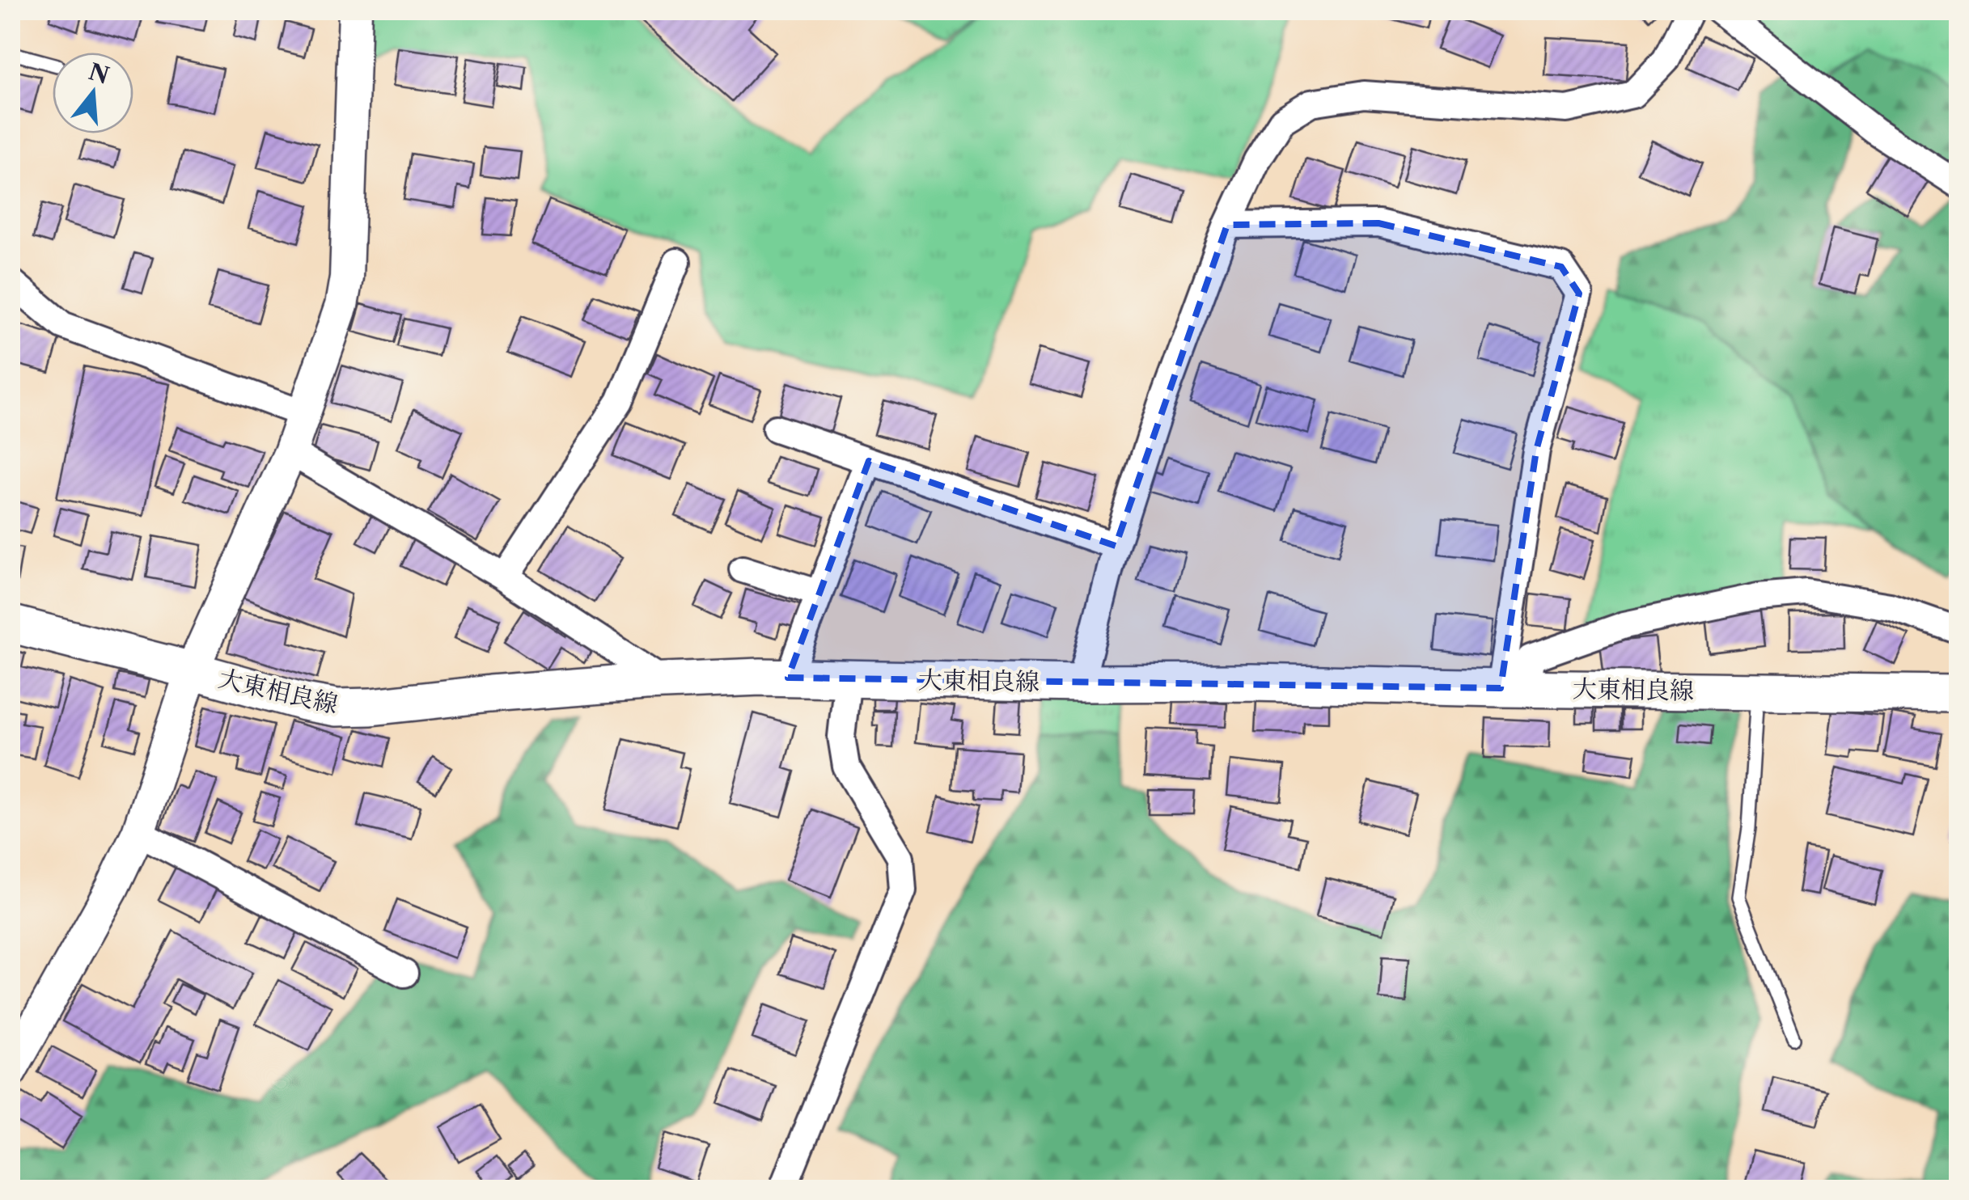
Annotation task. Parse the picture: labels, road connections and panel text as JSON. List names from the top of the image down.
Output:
{
  "streets": {
    "main road": ["大東相良線"]
  },
  "north": "top"
}
